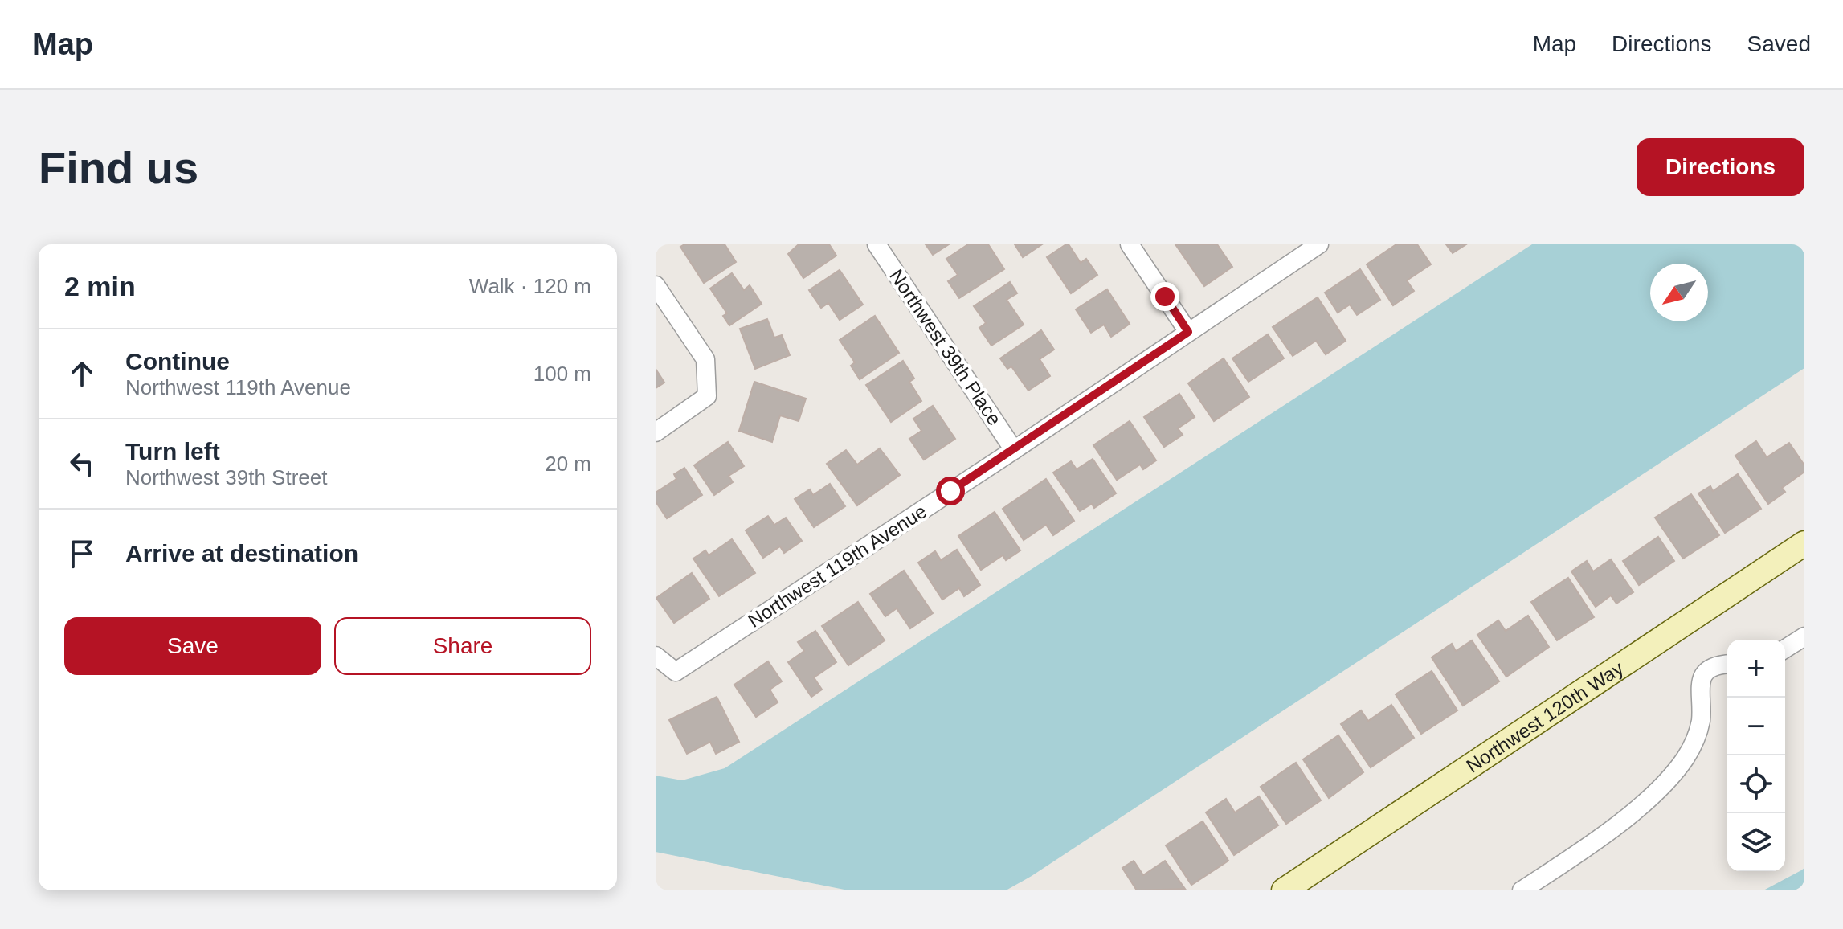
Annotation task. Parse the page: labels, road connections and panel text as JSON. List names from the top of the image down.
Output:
{
  "streets": {
    "street": ["Northwest 39th Place", "Northwest 119th Avenue", "Northwest 120th Way"]
  },
  "crossings": [
    ["Northwest 39th Place", "Northwest 119th Avenue"]
  ],
  "north": "bottom left",
  "page": {
    "header": "Map",
    "nav": ["Map", "Directions", "Saved"],
    "buttons": [
      "Directions",
      ["Save", "Share"]
    ],
    "title": "Find us",
    "heading": ["2 min", "Walk · 120 m"],
    "list": [
      ["Continue", "Northwest 119th Avenue", "100 m"],
      ["Turn left", "Northwest 39th Street", "20 m"],
      "Arrive at destination"
    ],
    "map_buttons": ["+", "−"]
  }
}
